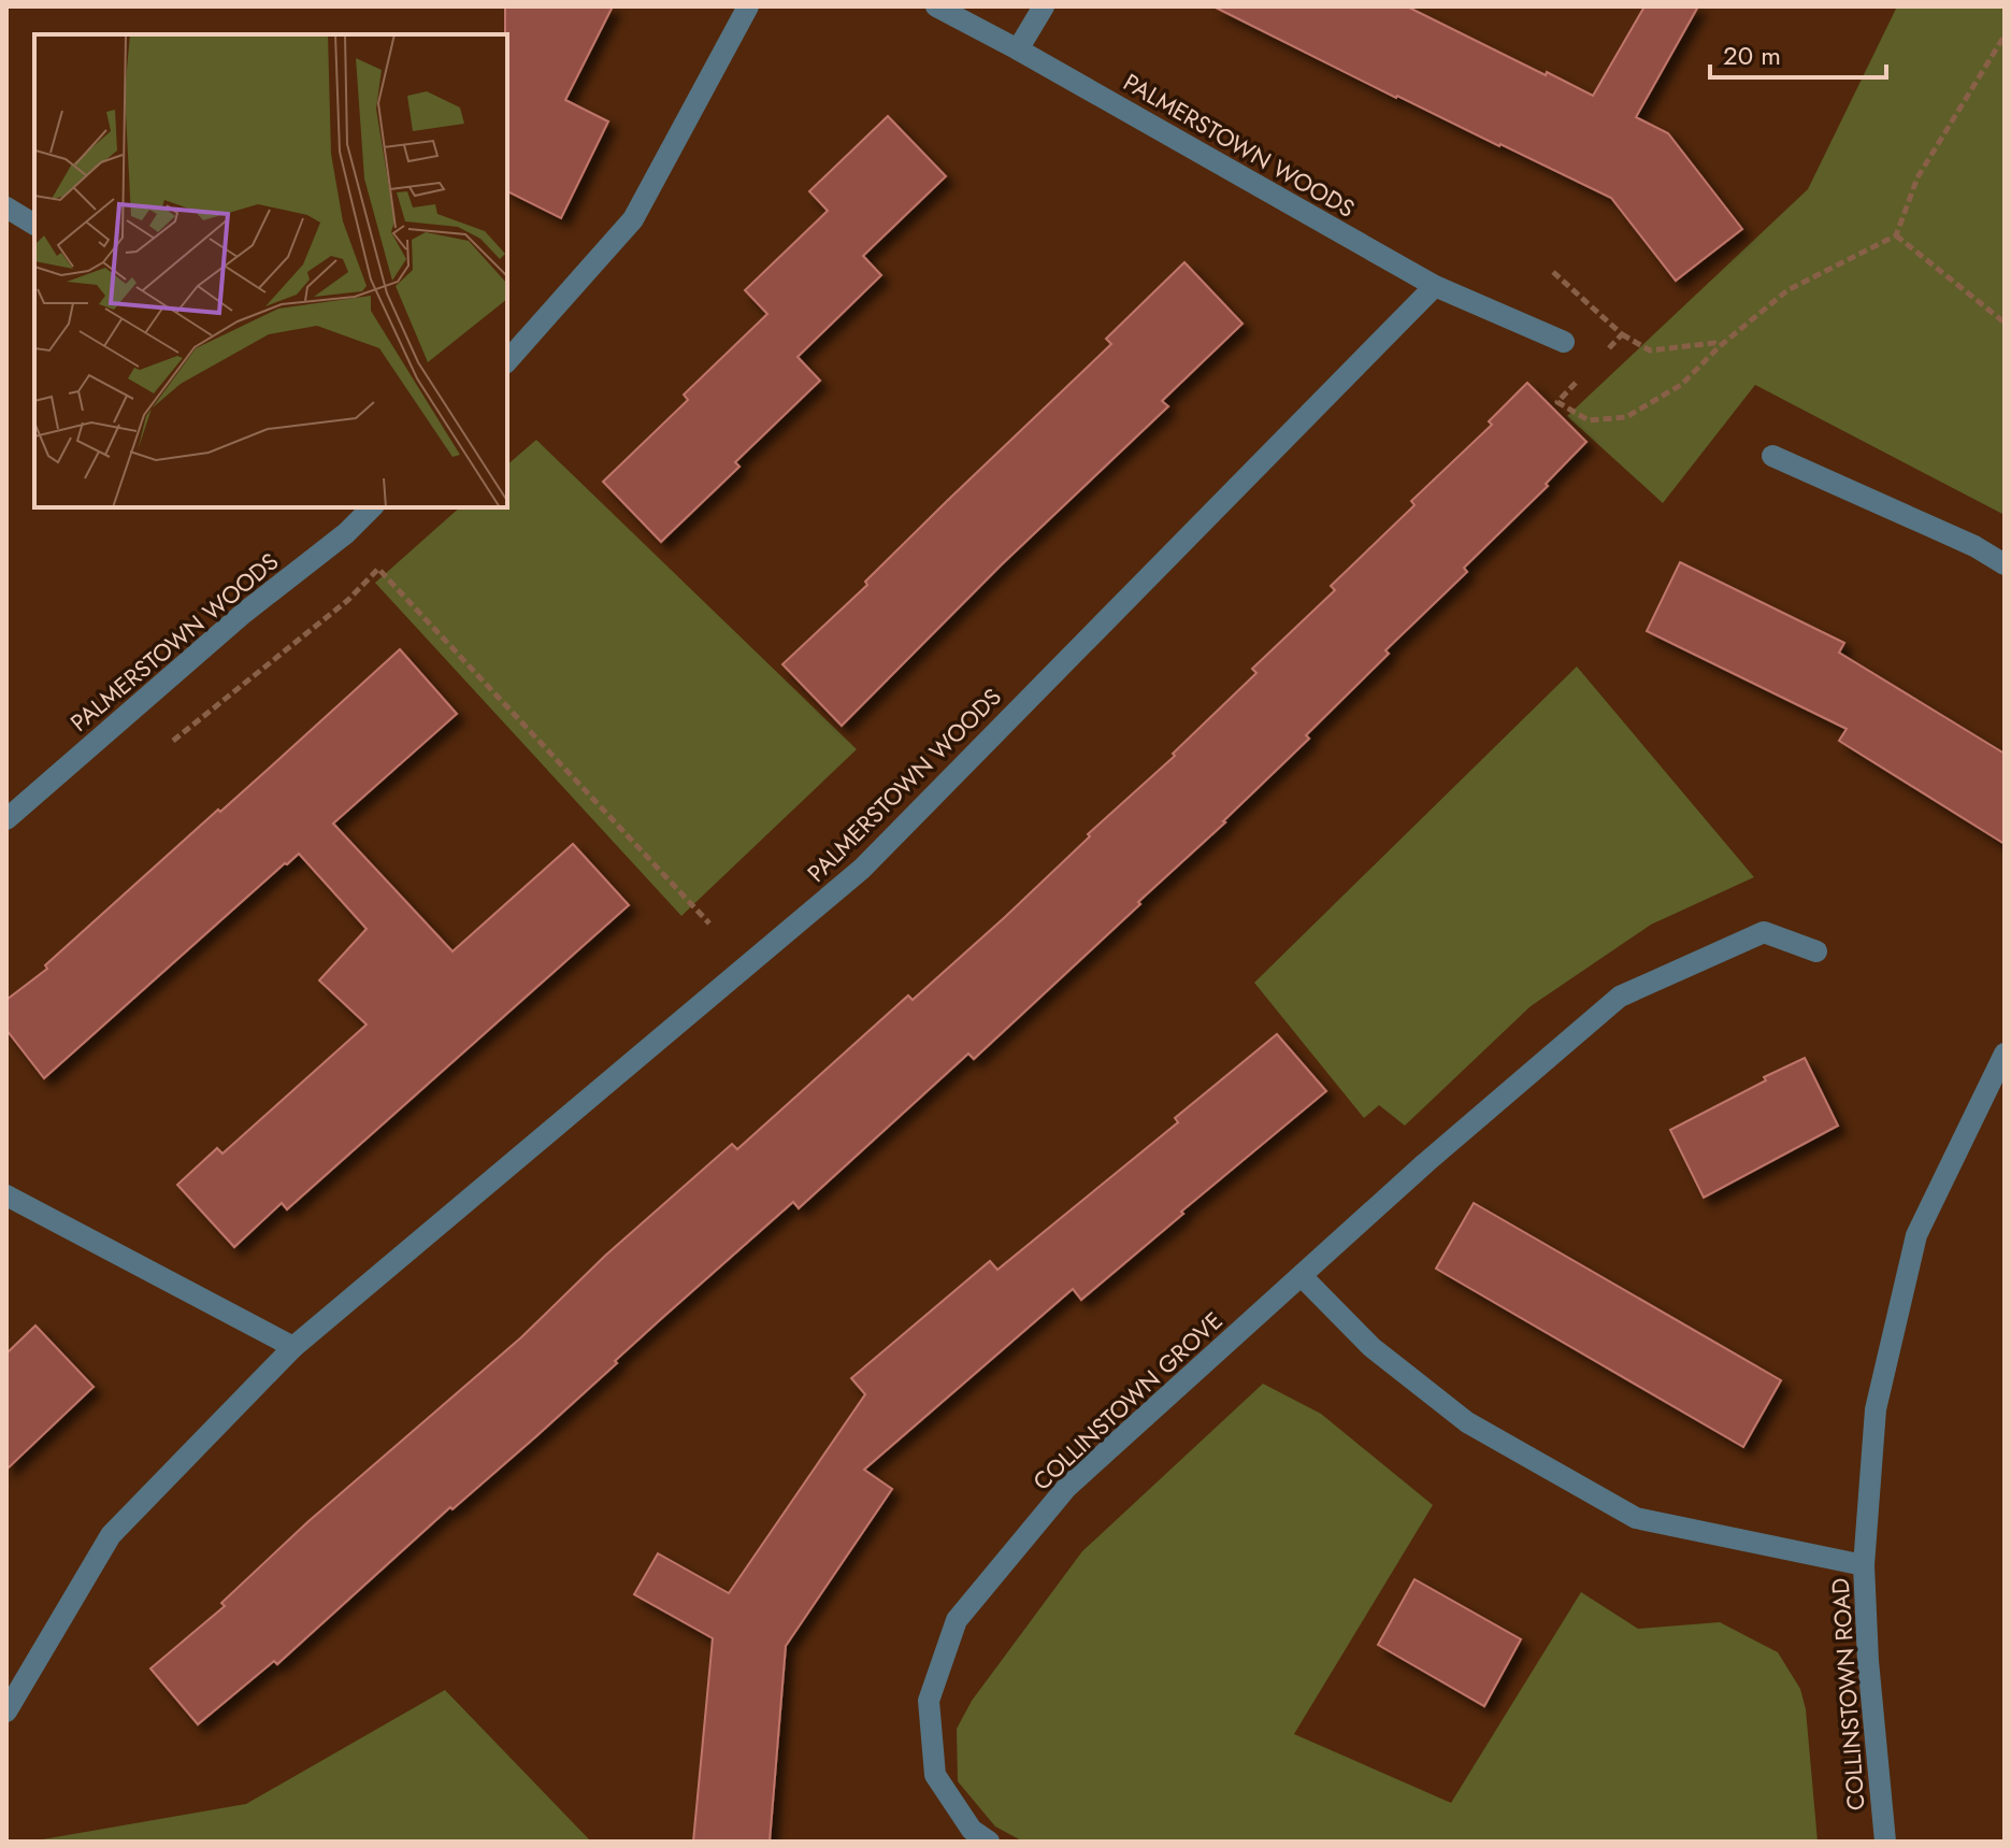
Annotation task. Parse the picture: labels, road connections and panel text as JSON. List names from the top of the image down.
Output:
{
  "streets": {
    "street": ["PALMERSTOWN WOODS", "COLLINSTOWN GROVE", "COLLINSTOWN ROAD"]
  },
  "scale_bar": "20 m"
}
